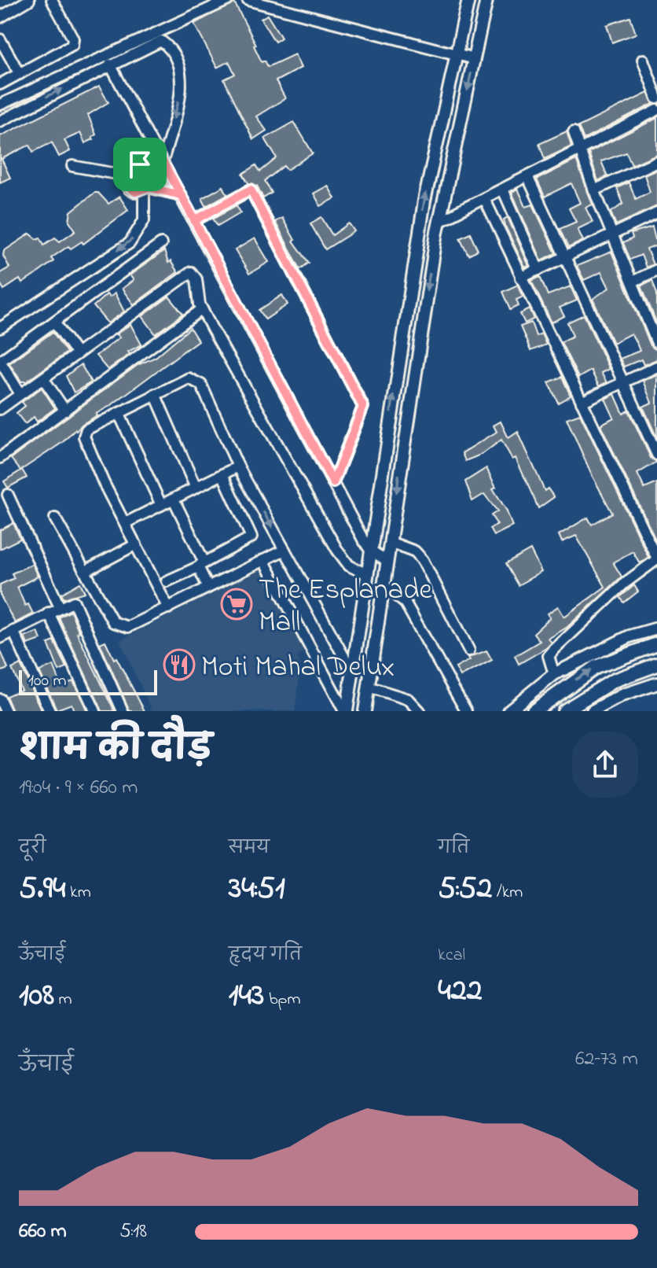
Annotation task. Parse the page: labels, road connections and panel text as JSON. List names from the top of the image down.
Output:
{
  "places": {
    "supermarket": ["The Esplanade Mall"],
    "restaurant": ["Moti Mahal Delux"]
  },
  "scale_bar": "100 m",
  "page": {
    "scale": "100 m",
    "heading": ["शाम की दौड़", "19:04 · 9 × 660 m"],
    "stats": [
      ["दूरी", "5.94 km"],
      ["समय", "34:51"],
      ["गति", "5:52 /km"],
      ["ऊँचाई", "108 m"],
      ["हृदय गति", "143 bpm"],
      ["kcal", "422"]
    ],
    "chart": ["ऊँचाई", "62–73 m"],
    "list": [
      {
        "name": "660 m",
        "note": "5:18"
      }
    ]
  }
}
